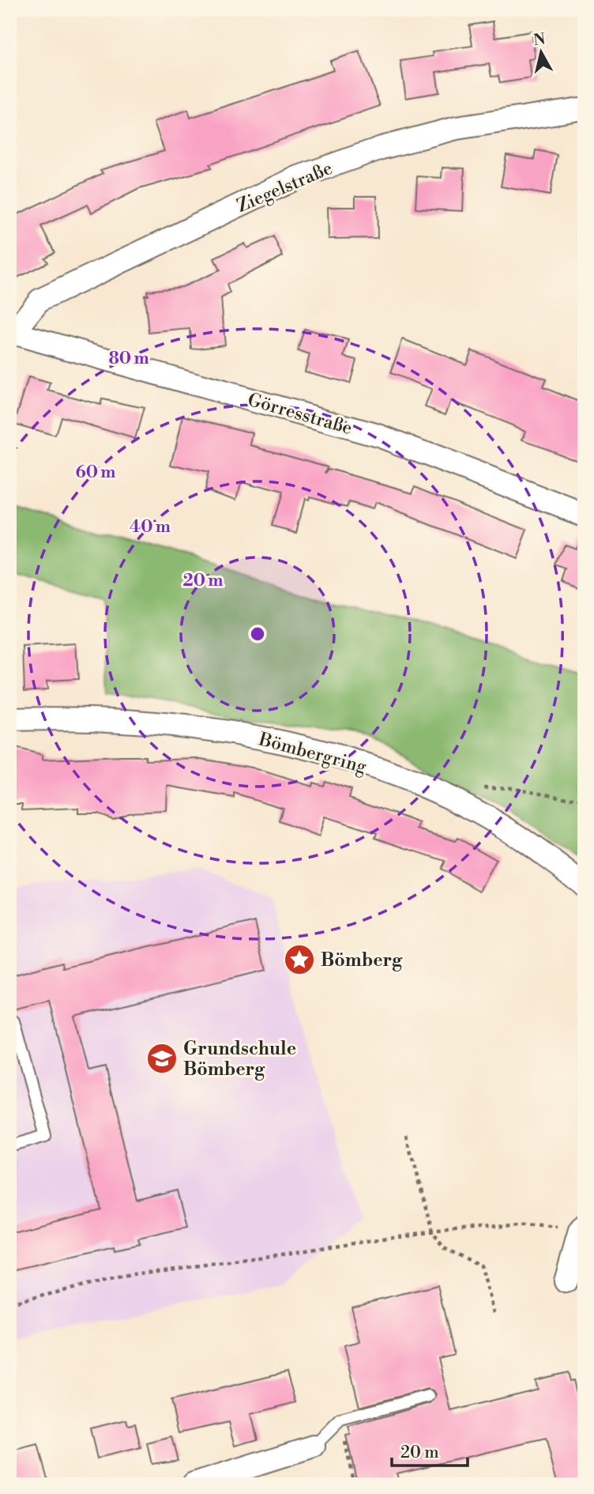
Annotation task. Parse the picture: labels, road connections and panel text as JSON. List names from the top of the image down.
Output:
{
  "streets": {
    "street": ["Ziegelstraße", "Görresstraße", "Bömbergring"]
  },
  "crossings": [
    ["Ziegelstraße", "Görresstraße"]
  ],
  "places": {
    "place": ["Bömberg"],
    "school or university": ["Grundschule Bömberg"]
  },
  "scale_bar": "20 m",
  "north": "top",
  "rings": [
    "80 m",
    "60 m",
    "40 m",
    "20 m"
  ]
}
